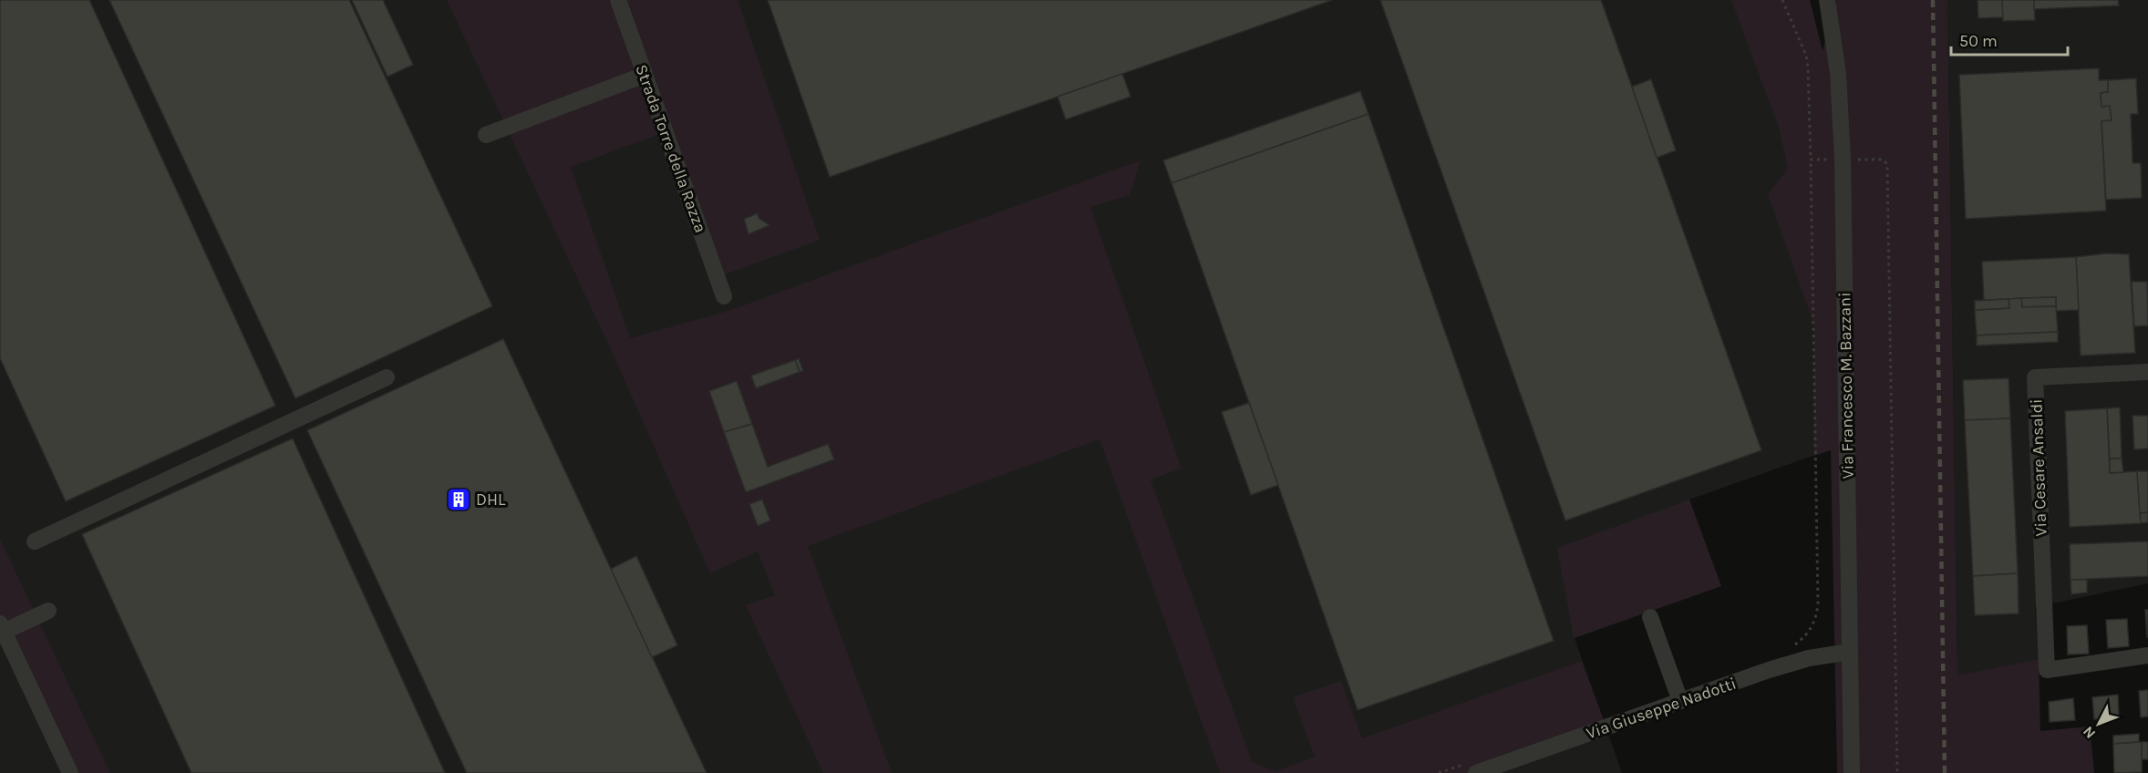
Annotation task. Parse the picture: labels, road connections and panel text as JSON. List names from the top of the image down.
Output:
{
  "streets": {
    "street": [
      "Strada Torre della Razza",
      "Via Francesco M. Bazzani",
      "Via Cesare Ansaldi",
      "Via Giuseppe Nadotti"
    ]
  },
  "crossings": [
    ["Via Francesco M. Bazzani", "Via Giuseppe Nadotti"]
  ],
  "places": {
    "building": ["DHL"]
  },
  "scale_bar": "50 m",
  "north": "bottom left"
}
